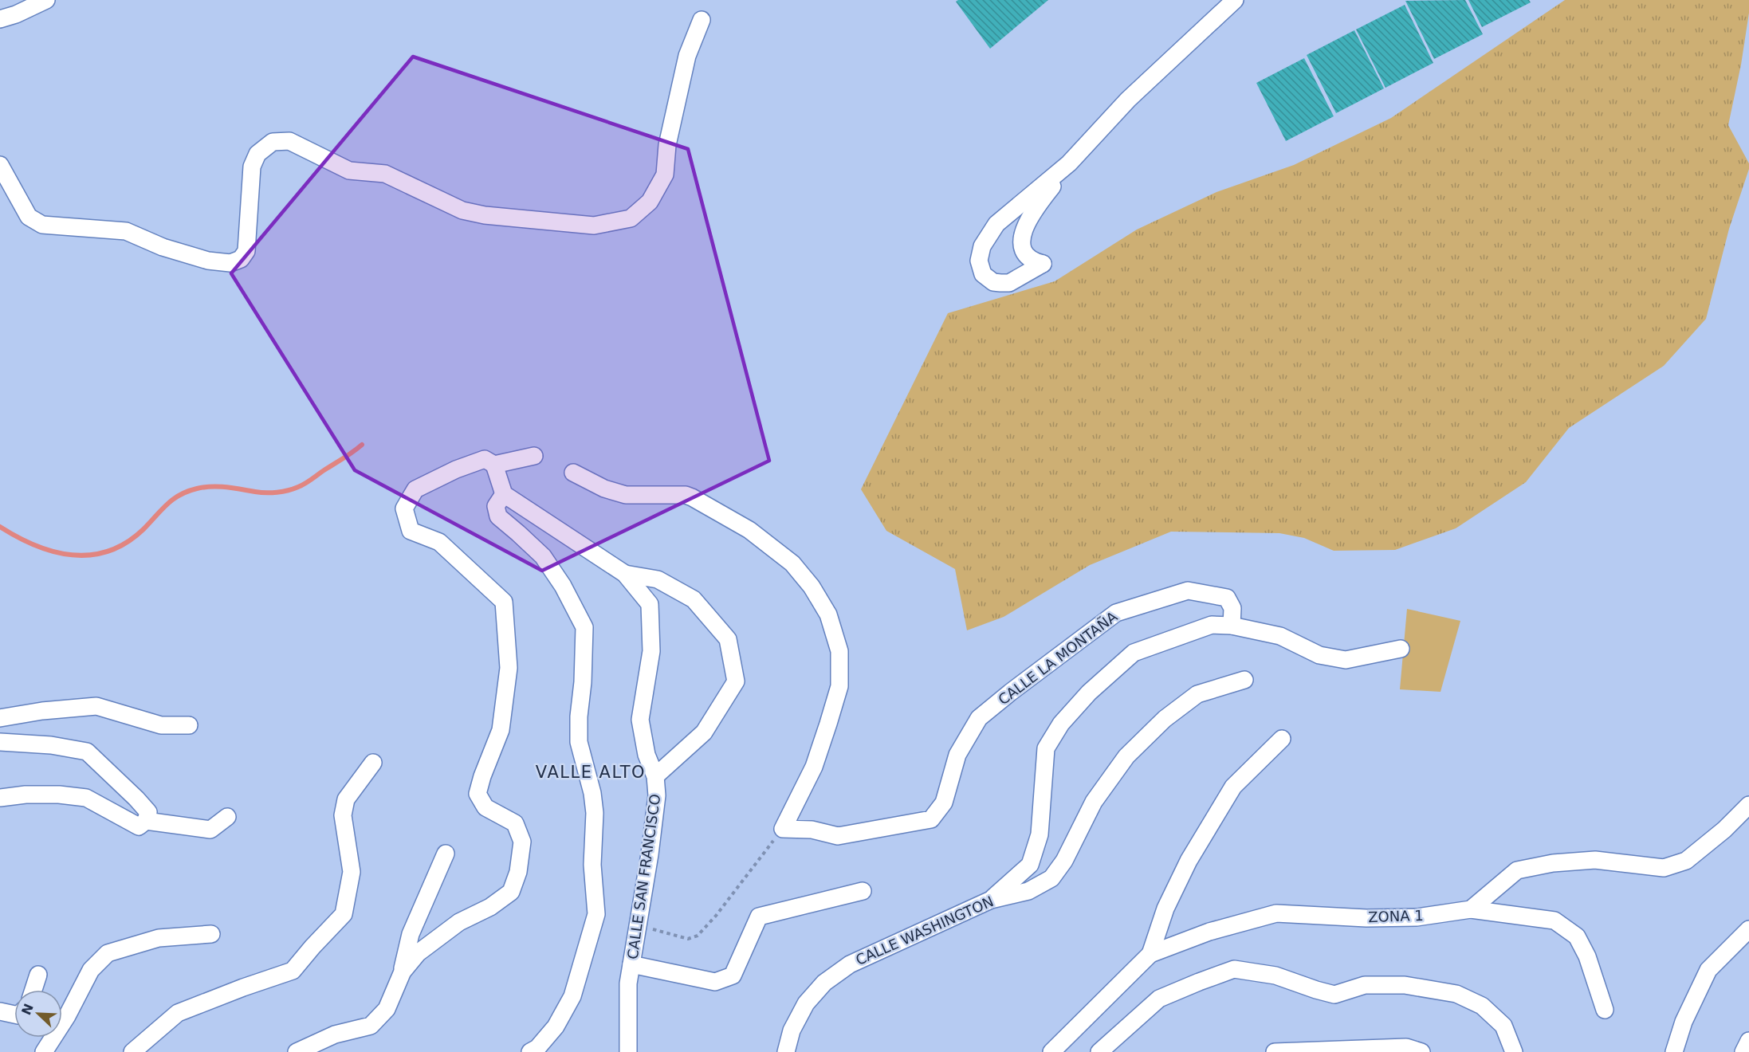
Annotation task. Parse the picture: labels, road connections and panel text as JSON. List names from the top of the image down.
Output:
{
  "streets": {
    "street": [
      "CALLE LA MONTAÑA",
      "CALLE SAN FRANCISCO",
      "ZONA 1",
      "CALLE WASHINGTON"
    ]
  },
  "districts": ["VALLE ALTO"],
  "north": "top left"
}
